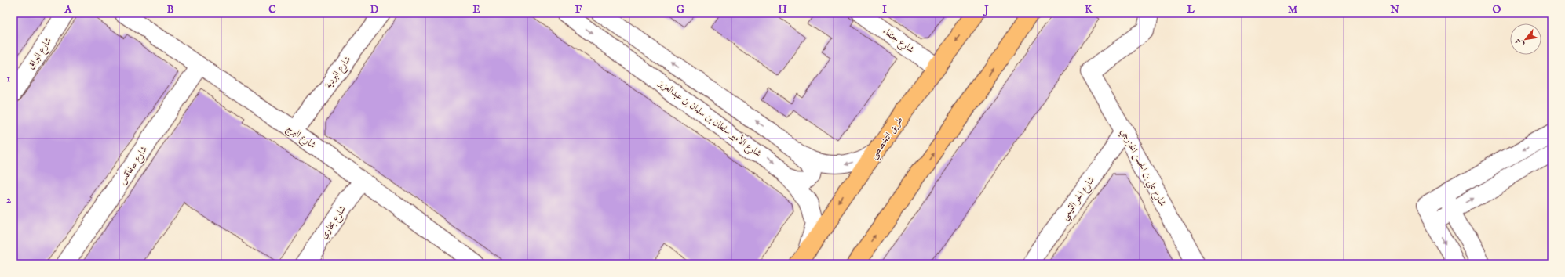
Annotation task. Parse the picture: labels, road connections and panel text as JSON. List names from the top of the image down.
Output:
{
  "streets": {
    "main road": ["طريق التخصصي"],
    "street": [
      "شارع جنفاء",
      "شارع البراق",
      "شارع البردية",
      "شارع الأمير سلطان بن سلمان بن عبدالعزيز",
      "شارع البرج",
      "شارع صفاقس",
      "شارع علي بن الحسن الخزرجي",
      "شارع الحر التميمي",
      "شارع بخاري"
    ]
  },
  "crossings": [
    ["شارع جنفاء", "طريق التخصصي"],
    ["شارع البردية", "شارع البرج"],
    ["شارع الأمير سلطان بن سلمان بن عبدالعزيز", "طريق التخصصي"],
    ["شارع البرج", "شارع صفاقس"],
    ["شارع البرج", "شارع بخاري"],
    ["شارع علي بن الحسن الخزرجي", "شارع الحر التميمي"]
  ],
  "north": "bottom left",
  "grid": {
    "columns": [
      "A",
      "B",
      "C",
      "D",
      "E",
      "F",
      "G",
      "H",
      "I",
      "J",
      "K",
      "L",
      "M",
      "N",
      "O"
    ],
    "rows": ["1", "2"]
  }
}
